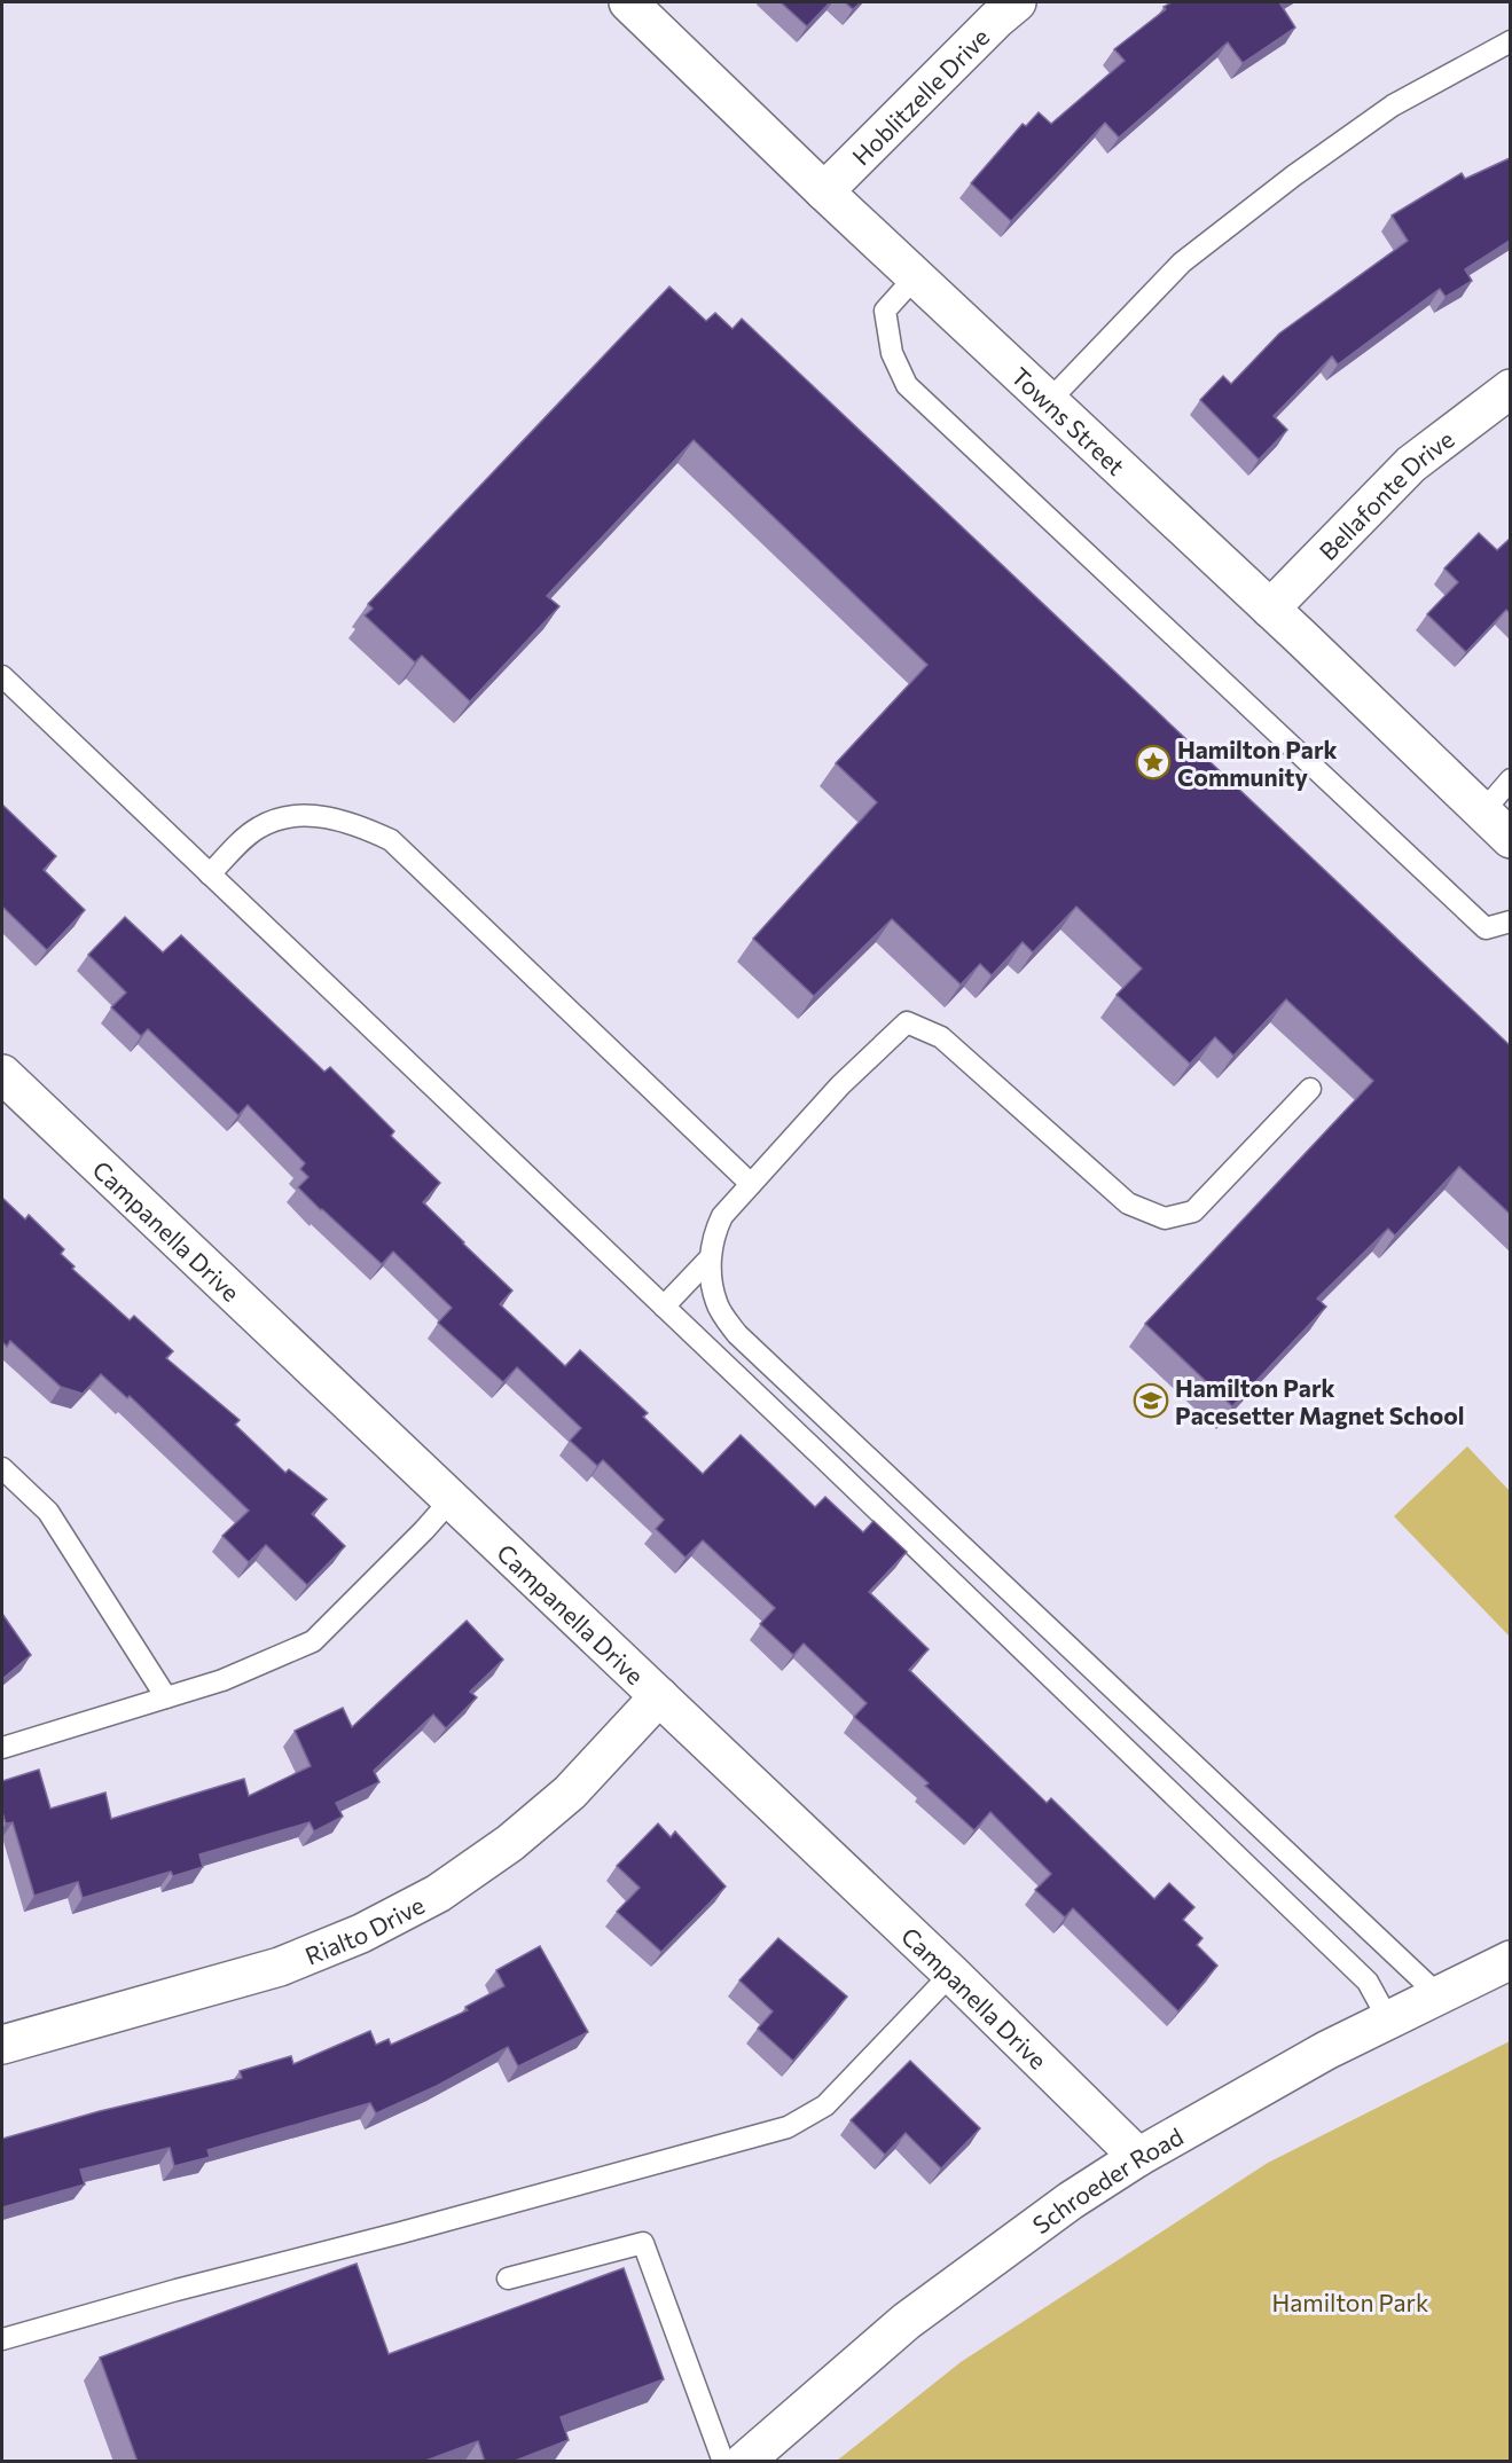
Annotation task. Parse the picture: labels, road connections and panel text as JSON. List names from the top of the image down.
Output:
{
  "streets": {
    "street": [
      "Hoblitzelle Drive",
      "Towns Street",
      "Bellafonte Drive",
      "Campanella Drive",
      "Rialto Drive",
      "Schroeder Road"
    ]
  },
  "crossings": [
    ["Hoblitzelle Drive", "Towns Street"],
    ["Towns Street", "Bellafonte Drive"],
    ["Campanella Drive", "Rialto Drive"],
    ["Campanella Drive", "Schroeder Road"]
  ],
  "parks": ["Hamilton Park"],
  "places": {
    "place": ["Hamilton Park Community"],
    "school or university": ["Hamilton Park Pacesetter Magnet School"]
  }
}
